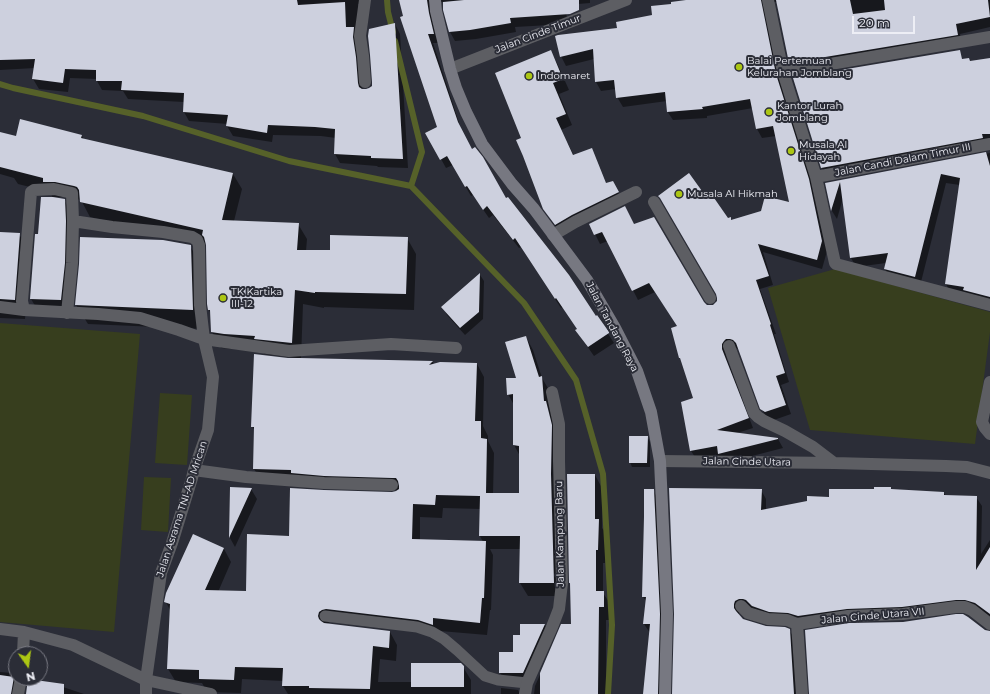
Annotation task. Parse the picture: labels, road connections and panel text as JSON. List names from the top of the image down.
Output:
{
  "streets": {
    "street": [
      "Jalan Cinde Timur",
      "Jalan Candi Dalam Timur III",
      "Jalan Tandang Raya",
      "Jalan Cinde Utara",
      "Jalan Asrama TNI-AD Mrican",
      "Jalan Kampung Baru",
      "Jalan Cinde Utara VII"
    ]
  },
  "crossings": [
    ["Jalan Cinde Timur", "Jalan Tandang Raya"],
    ["Jalan Tandang Raya", "Jalan Cinde Utara"]
  ],
  "places": [
    "Balai Pertemuan Kelurahan Jomblang",
    "Indomaret",
    "Kantor Lurah Jomblang",
    "Musala Al Hidayah",
    "Musala Al Hikmah",
    "TK Kartika III-12"
  ],
  "scale_bar": "20 m",
  "north": "bottom"
}
